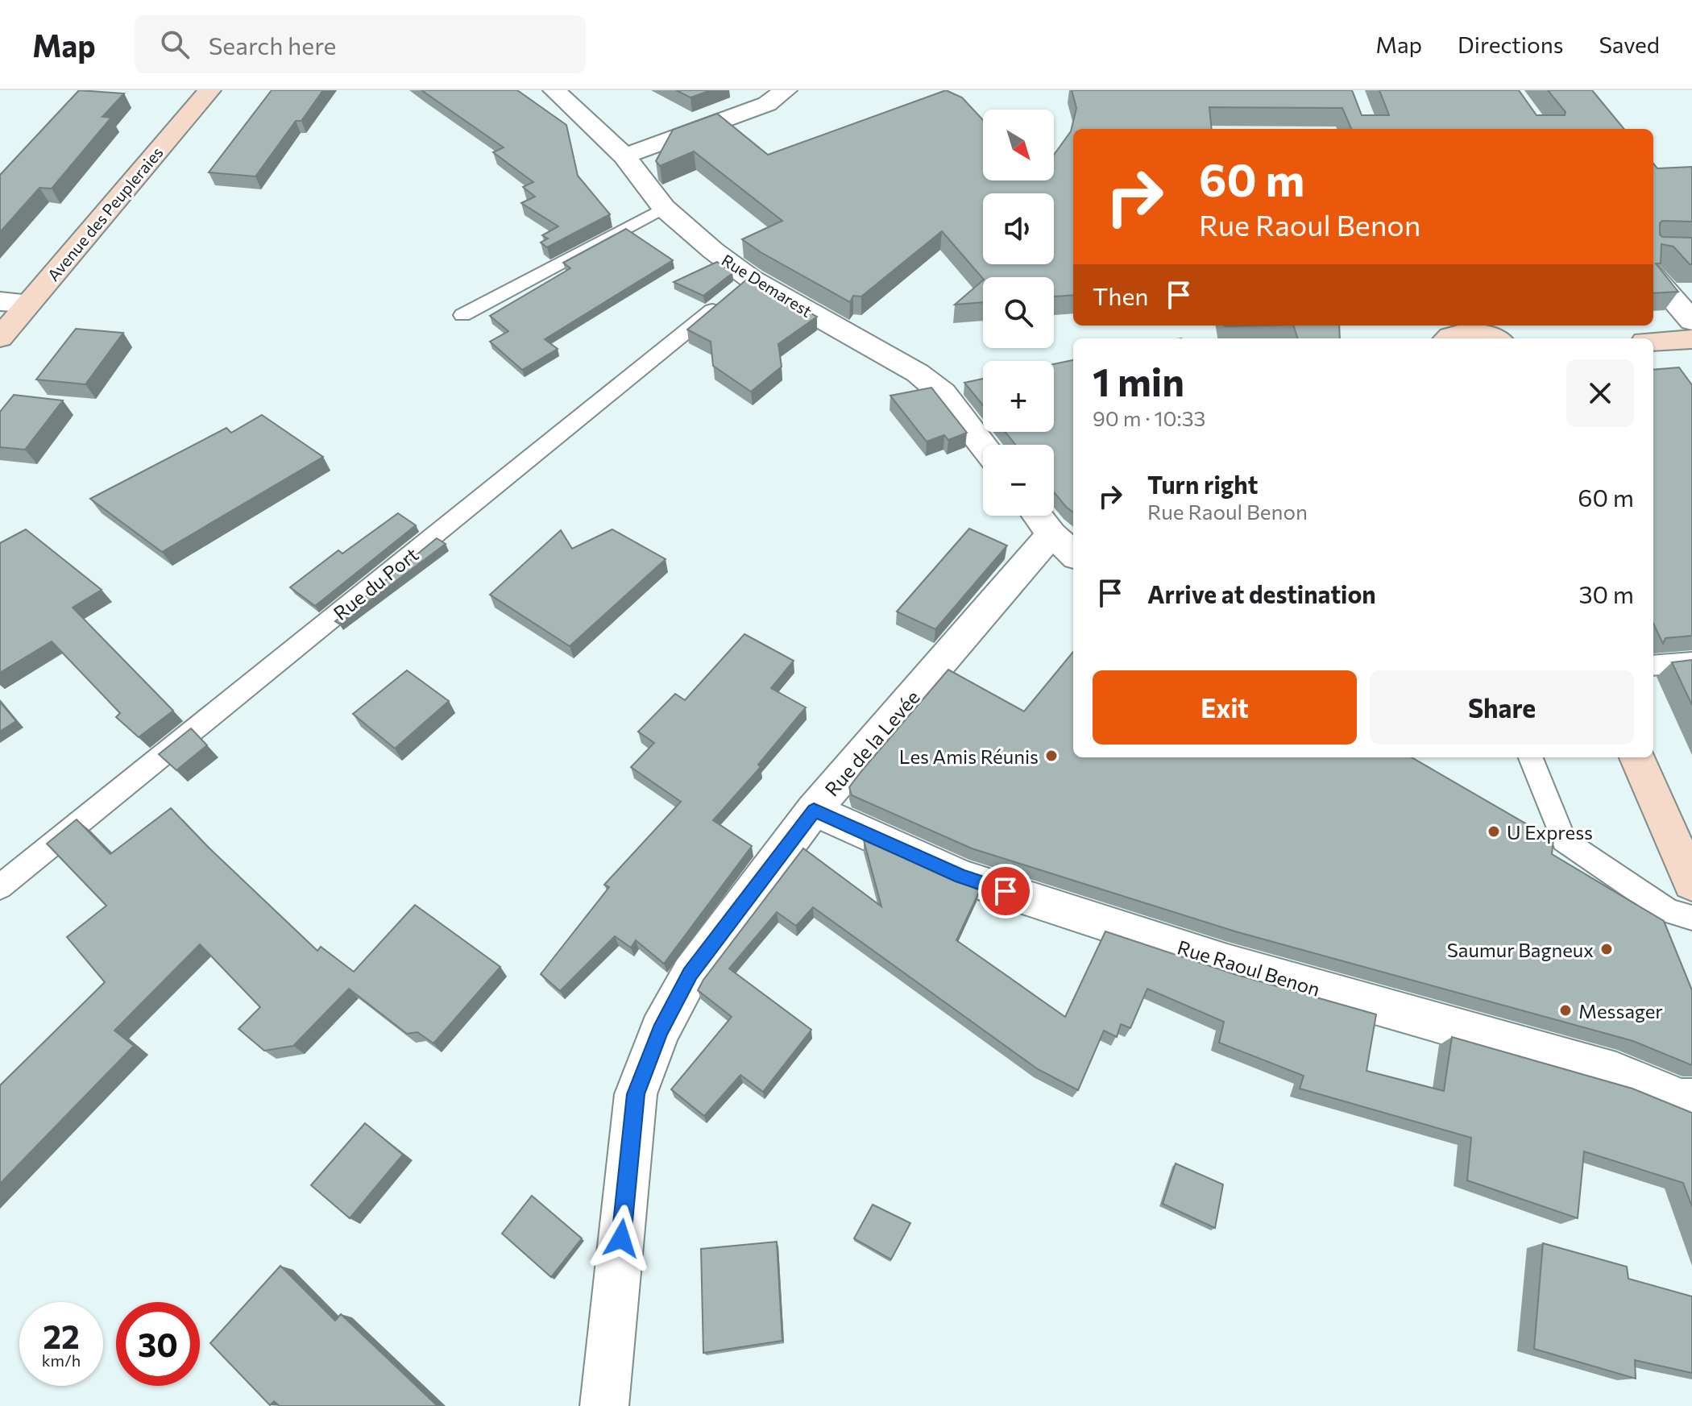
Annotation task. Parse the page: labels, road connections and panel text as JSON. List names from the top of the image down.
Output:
{
  "streets": {
    "street": [
      "Avenue des Peupleraies",
      "Rue Demarest",
      "Rue de la Levée",
      "Rue Raoul Benon"
    ],
    "lane": ["Rue du Port"]
  },
  "crossings": [
    ["Rue Demarest", "Rue du Port"],
    ["Rue de la Levée", "Rue Raoul Benon"]
  ],
  "places": [
    "Les Amis Réunis",
    "U Express",
    "Saumur Bagneux",
    "Messager"
  ],
  "north": "bottom right",
  "page": {
    "header": "Map",
    "search": "Search here",
    "nav": ["Map", "Directions", "Saved"],
    "map_buttons": ["+", "−"],
    "turn": ["60 m", "Rue Raoul Benon"],
    "then": "Then",
    "heading": ["1 min", "90 m · 10:33"],
    "list": [
      {
        "name": "Turn right",
        "note": "Rue Raoul Benon",
        "value": "60 m"
      },
      {
        "name": "Arrive at destination",
        "value": "30 m"
      }
    ],
    "buttons": ["Exit", "Share"],
    "speed": "22 km/h",
    "limit": "30"
  }
}
